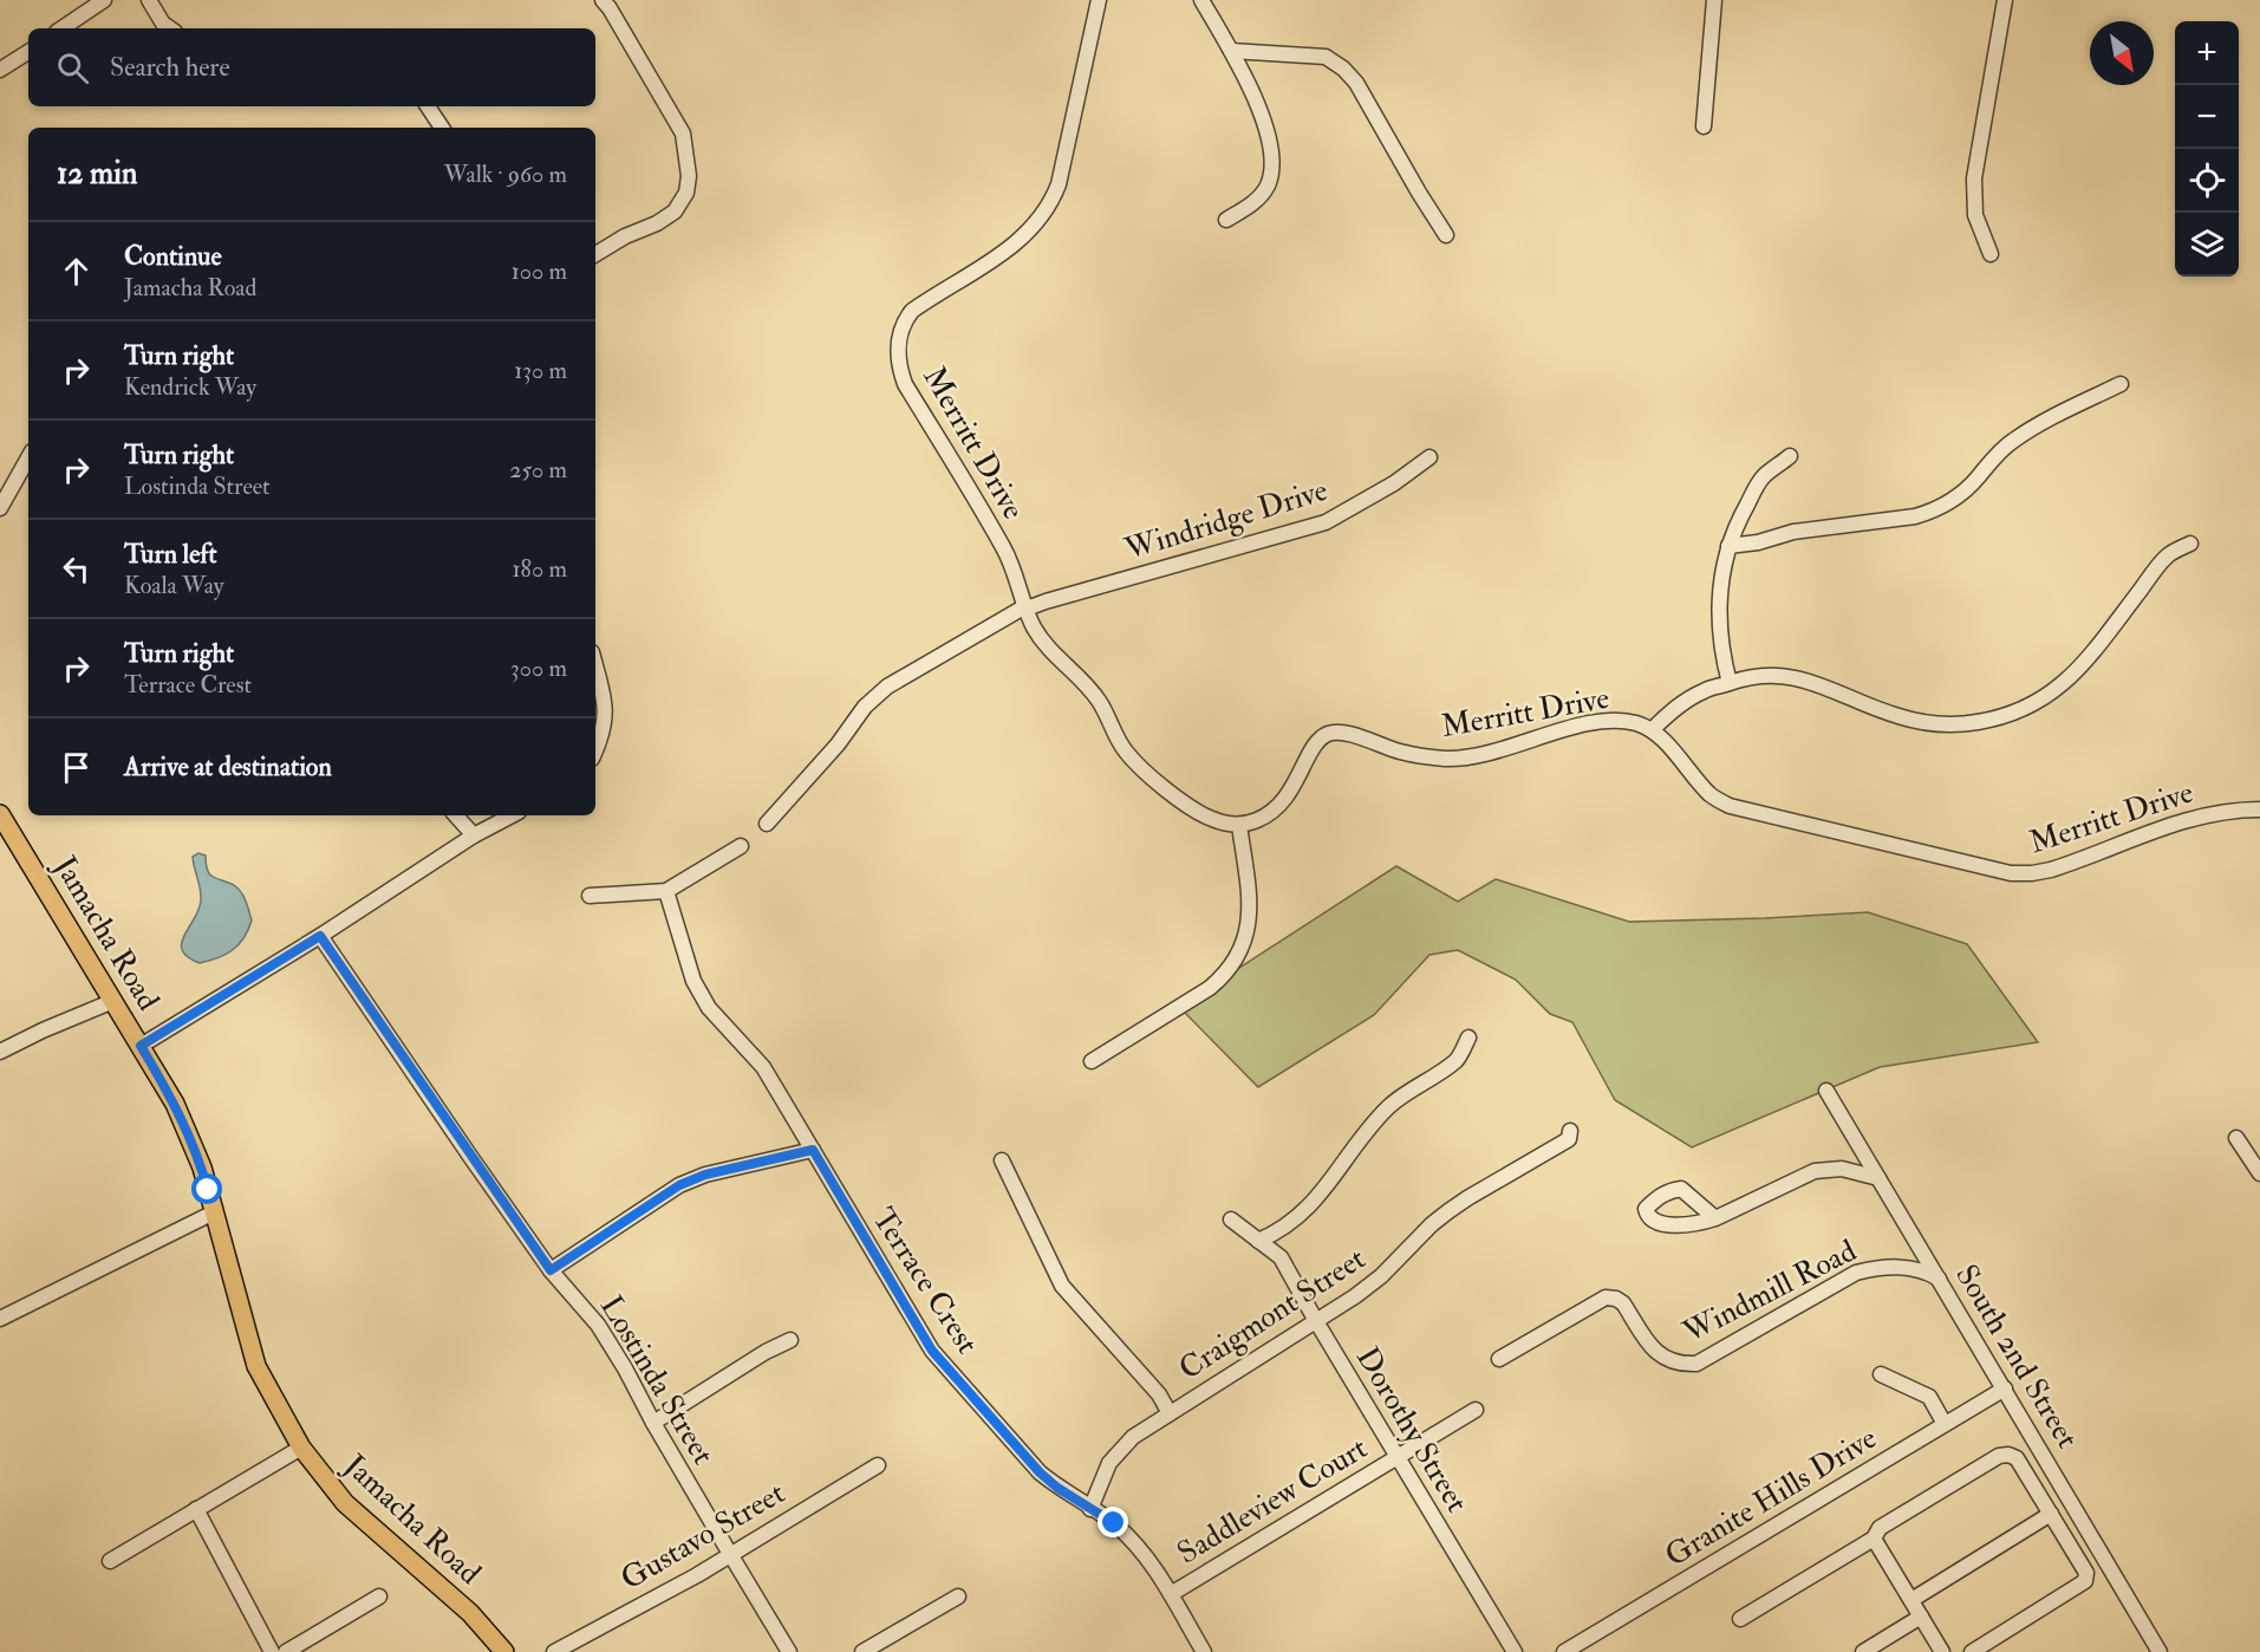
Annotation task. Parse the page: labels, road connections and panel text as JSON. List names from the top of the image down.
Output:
{
  "streets": {
    "main road": ["Jamacha Road"],
    "street": [
      "Merritt Drive",
      "Windridge Drive",
      "Terrace Crest",
      "Windmill Road",
      "Craigmont Street",
      "South 2nd Street",
      "Lostinda Street",
      "Dorothy Street",
      "Granite Hills Drive",
      "Saddleview Court",
      "Gustavo Street"
    ]
  },
  "crossings": [
    ["Merritt Drive", "Windridge Drive"],
    ["Terrace Crest", "Craigmont Street"],
    ["Terrace Crest", "Saddleview Court"],
    ["Windmill Road", "South 2nd Street"],
    ["Craigmont Street", "Dorothy Street"],
    ["South 2nd Street", "Granite Hills Drive"],
    ["Lostinda Street", "Gustavo Street"],
    ["Dorothy Street", "Saddleview Court"]
  ],
  "north": "bottom right",
  "page": {
    "map_buttons": ["+", "−"],
    "search": "Search here",
    "heading": ["12 min", "Walk · 960 m"],
    "list": [
      ["Continue", "Jamacha Road", "100 m"],
      ["Turn right", "Kendrick Way", "130 m"],
      ["Turn right", "Lostinda Street", "250 m"],
      ["Turn left", "Koala Way", "180 m"],
      ["Turn right", "Terrace Crest", "300 m"],
      "Arrive at destination"
    ]
  }
}
